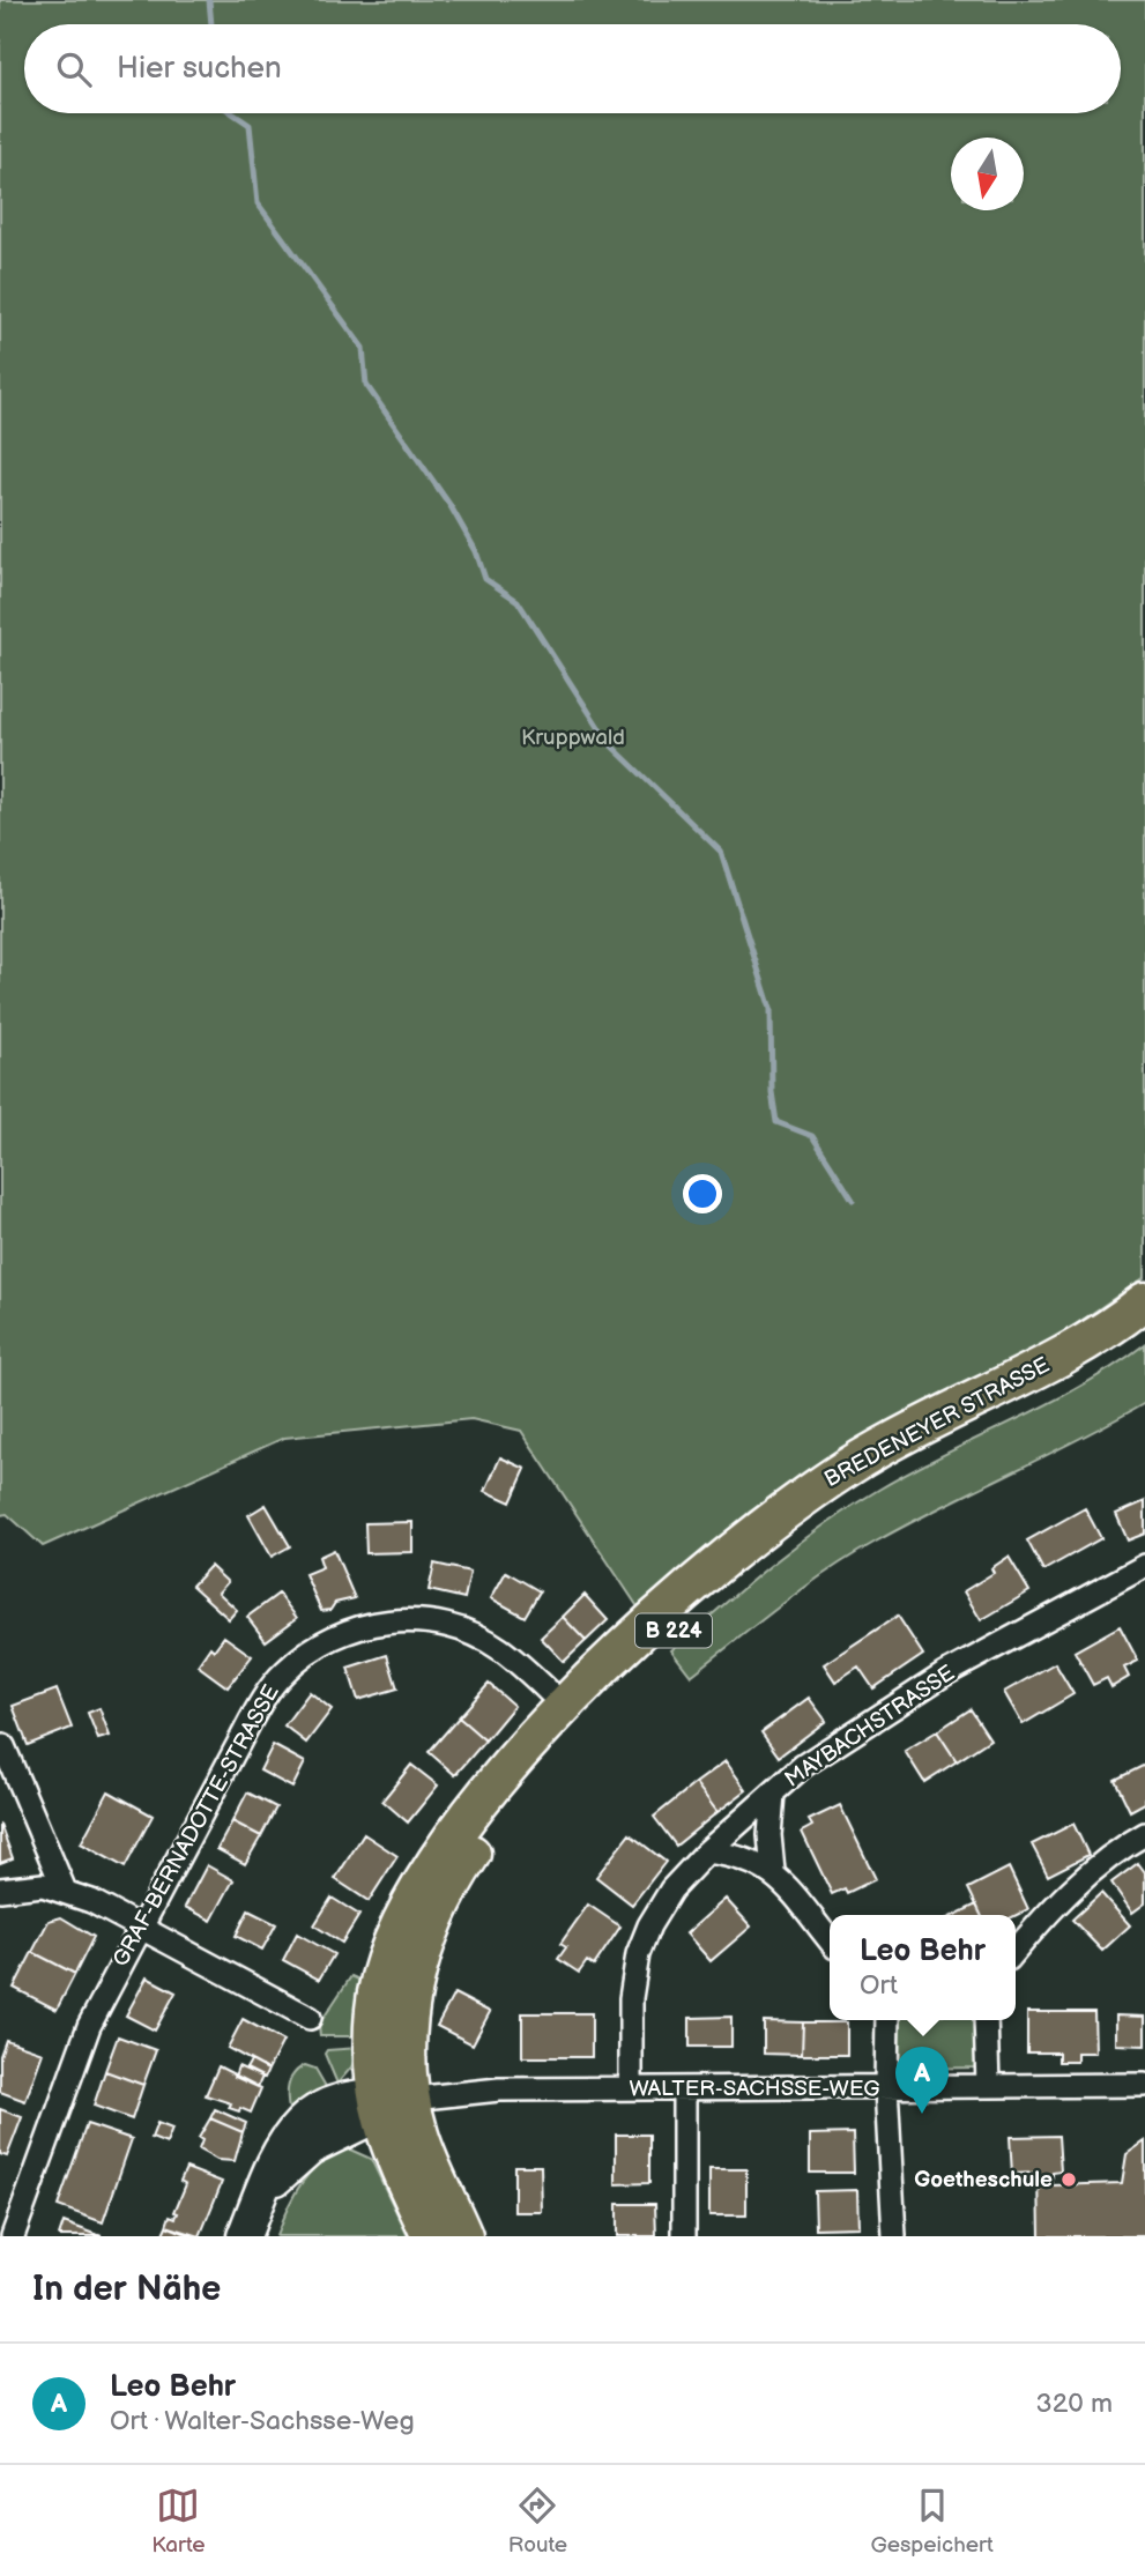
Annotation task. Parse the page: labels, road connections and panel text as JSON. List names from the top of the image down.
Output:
{
  "streets": {
    "main road": ["BREDENEYER STRASSE", "B 224"],
    "street": ["MAYBACHSTRASSE", "GRAF-BERNADOTTE-STRASSE", "WALTER-SACHSSE-WEG"]
  },
  "crossings": [
    ["BREDENEYER STRASSE", "B 224"],
    ["BREDENEYER STRASSE", "GRAF-BERNADOTTE-STRASSE"],
    ["BREDENEYER STRASSE", "WALTER-SACHSSE-WEG"],
    ["B 224", "WALTER-SACHSSE-WEG"],
    ["MAYBACHSTRASSE", "WALTER-SACHSSE-WEG"]
  ],
  "parks": ["Kruppwald"],
  "places": ["Goetheschule"],
  "north": "bottom",
  "page": {
    "search": "Hier suchen",
    "popup": ["Leo Behr", "Ort"],
    "pins": "A",
    "heading": "In der Nähe",
    "list": [
      {
        "mark": "A",
        "name": "Leo Behr",
        "note": "Ort · Walter-Sachsse-Weg",
        "value": "320 m"
      }
    ],
    "nav": ["Karte", "Route", "Gespeichert"]
  }
}
